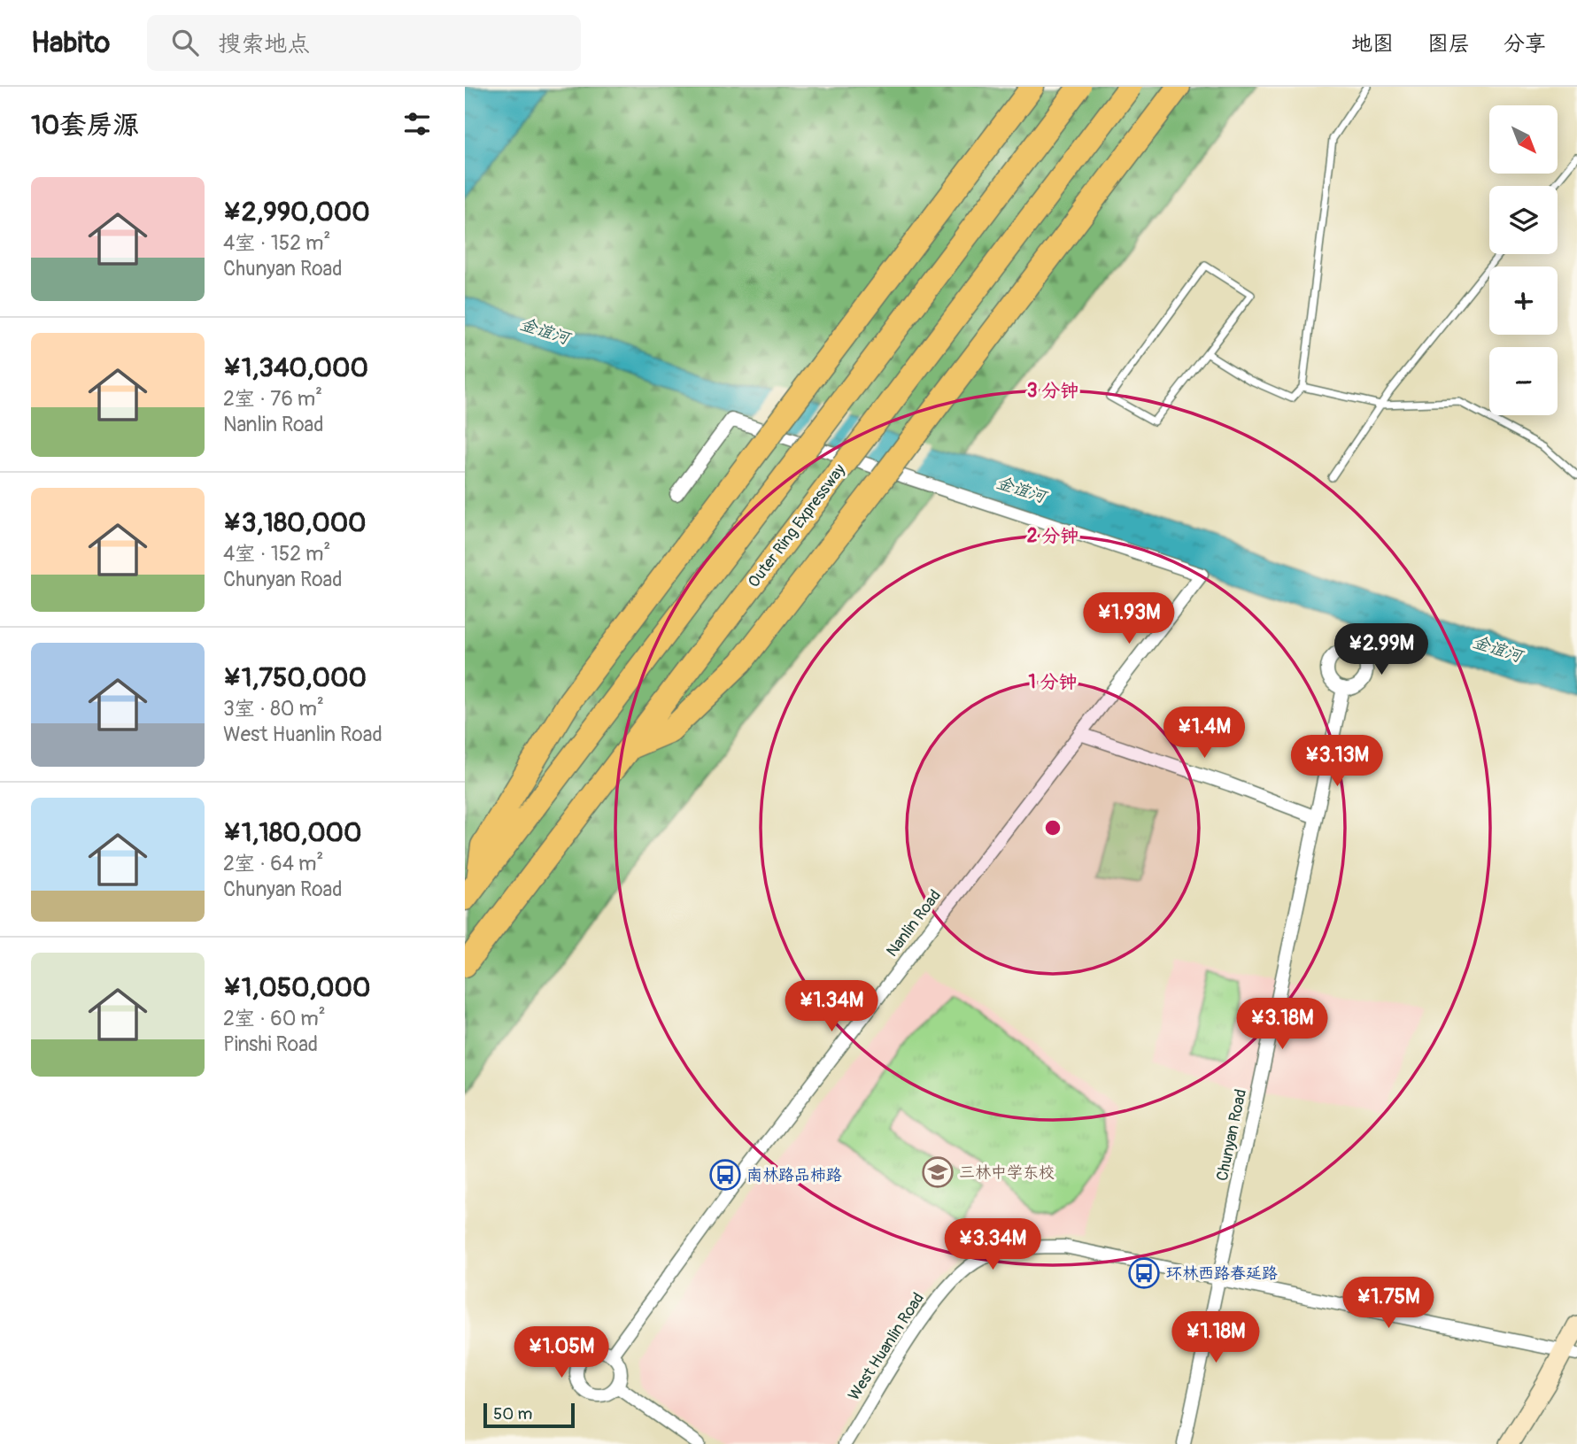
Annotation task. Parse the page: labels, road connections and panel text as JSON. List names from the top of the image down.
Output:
{
  "streets": {
    "highway": ["Outer Ring Expressway"],
    "street": ["Nanlin Road", "Chunyan Road", "West Huanlin Road"]
  },
  "crossings": [
    ["Chunyan Road", "West Huanlin Road"]
  ],
  "water": ["金谊河"],
  "places": {
    "school or university": ["三林中学东校"],
    "bus stop": ["南林路品柿路", "环林西路春延路"]
  },
  "scale_bar": "50 m",
  "north": "bottom right",
  "page": {
    "header": "Habito",
    "search": "搜索地点",
    "nav": ["地图", "图层", "分享"],
    "heading": "10套房源",
    "map_buttons": ["+", "−"],
    "list": [
      {
        "name": "¥2,990,000",
        "note": "4室 · 152 m² · Chunyan Road"
      },
      {
        "name": "¥1,340,000",
        "note": "2室 · 76 m² · Nanlin Road"
      },
      {
        "name": "¥3,180,000",
        "note": "4室 · 152 m² · Chunyan Road"
      },
      {
        "name": "¥1,750,000",
        "note": "3室 · 80 m² · West Huanlin Road"
      },
      {
        "name": "¥1,180,000",
        "note": "2室 · 64 m² · Chunyan Road"
      },
      {
        "name": "¥1,050,000",
        "note": "2室 · 60 m² · Pinshi Road"
      }
    ],
    "price": [
      "¥1.93M",
      "¥2.99M",
      "¥1.4M",
      "¥3.13M",
      "¥1.34M",
      "¥3.18M",
      "¥3.34M",
      "¥1.75M",
      "¥1.18M",
      "¥1.05M"
    ],
    "scale": "50 m"
  },
  "rings": ["3 分钟", "2 分钟", "1 分钟"]
}
